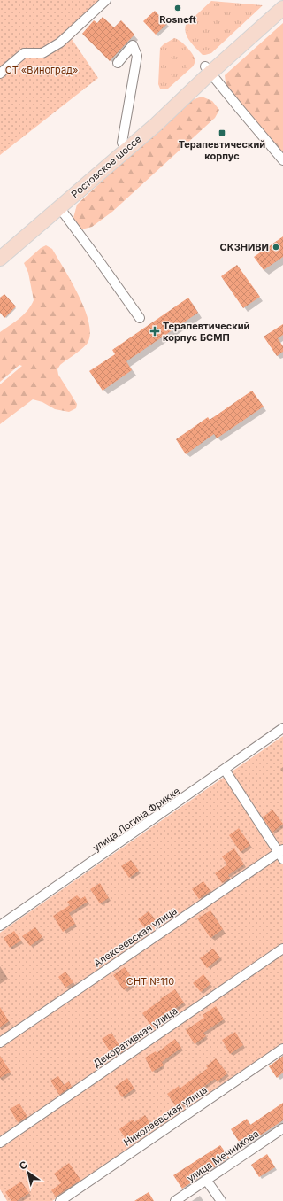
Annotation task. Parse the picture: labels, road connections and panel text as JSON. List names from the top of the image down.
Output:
{
  "streets": {
    "main road": ["Ростовское шоссе"],
    "street": [
      "улица Логина Фрикке",
      "Алексеевская улица",
      "Декоративная улица",
      "Николаевская улица",
      "улица Мечникова"
    ]
  },
  "parks": ["СТ «Виноград»", "СНТ №110"],
  "places": {
    "other": ["Rosneft", "СКЗНИВИ"],
    "transit": ["Терапевтический корпус"],
    "health": ["Терапевтический корпус БСМП"]
  },
  "north": "top left"
}
